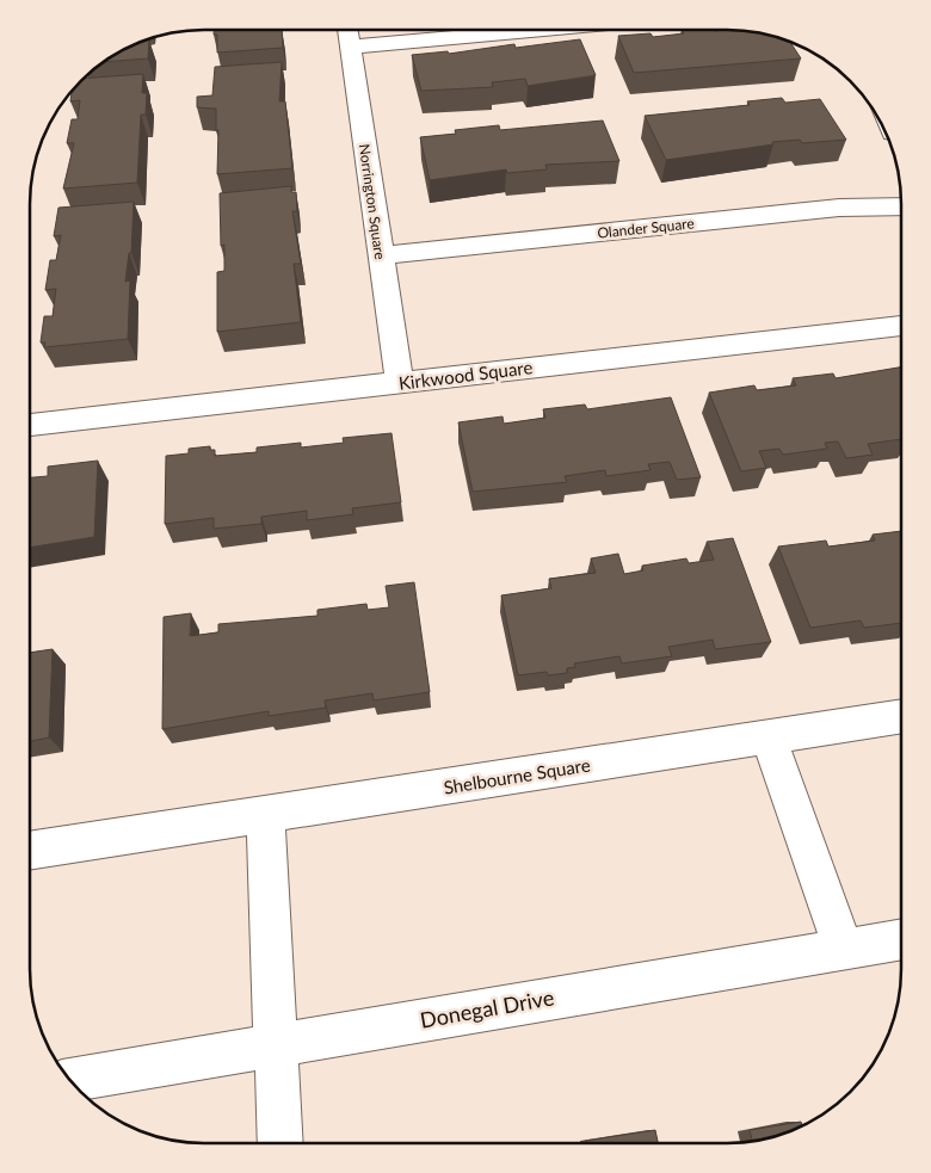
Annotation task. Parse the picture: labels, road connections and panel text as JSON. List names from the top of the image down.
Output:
{
  "streets": {
    "street": [
      "Norrington Square",
      "Olander Square",
      "Kirkwood Square",
      "Shelbourne Square",
      "Donegal Drive"
    ]
  },
  "crossings": [
    ["Norrington Square", "Olander Square"],
    ["Norrington Square", "Kirkwood Square"]
  ]
}
